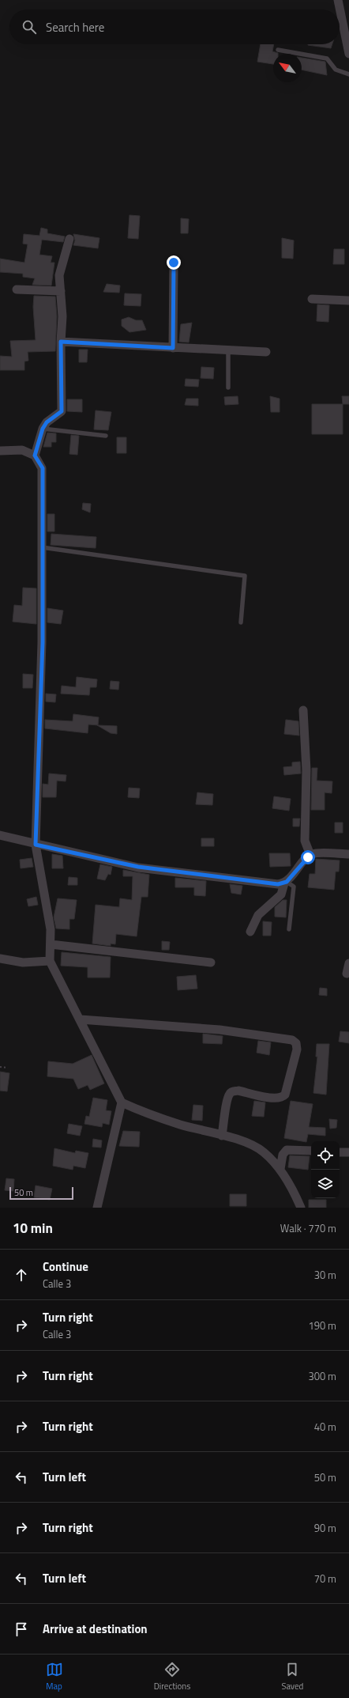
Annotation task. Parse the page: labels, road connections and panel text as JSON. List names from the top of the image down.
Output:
{
  "scale_bar": "50 m",
  "north": "top left",
  "page": {
    "search": "Search here",
    "scale": "50 m",
    "heading": ["10 min", "Walk · 770 m"],
    "list": [
      ["Continue", "Calle 3", "30 m"],
      ["Turn right", "Calle 3", "190 m"],
      ["Turn right", "300 m"],
      ["Turn right", "40 m"],
      ["Turn left", "50 m"],
      ["Turn right", "90 m"],
      ["Turn left", "70 m"],
      "Arrive at destination"
    ],
    "nav": ["Map", "Directions", "Saved"]
  }
}
